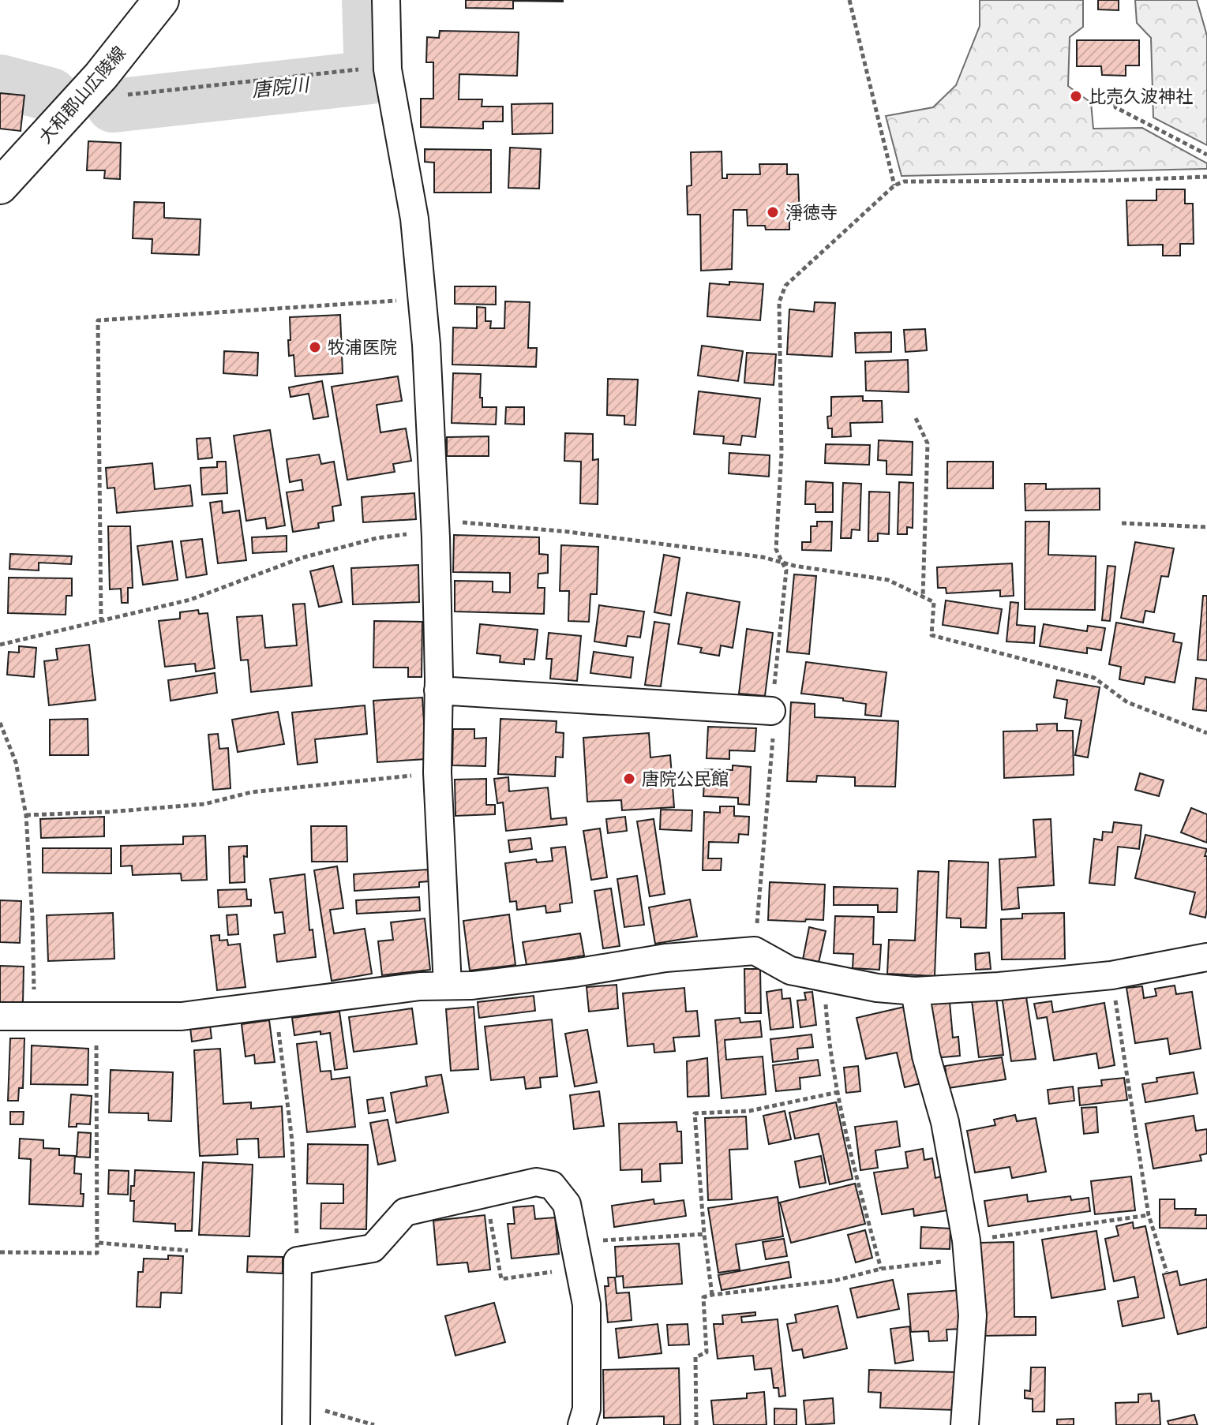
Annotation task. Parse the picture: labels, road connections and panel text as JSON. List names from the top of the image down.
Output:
{
  "streets": {
    "main road": ["大和郡山広陵線"]
  },
  "water": ["唐院川"],
  "places": [
    "比売久波神社",
    "淨徳寺",
    "牧浦医院",
    "唐院公民館"
  ]
}
